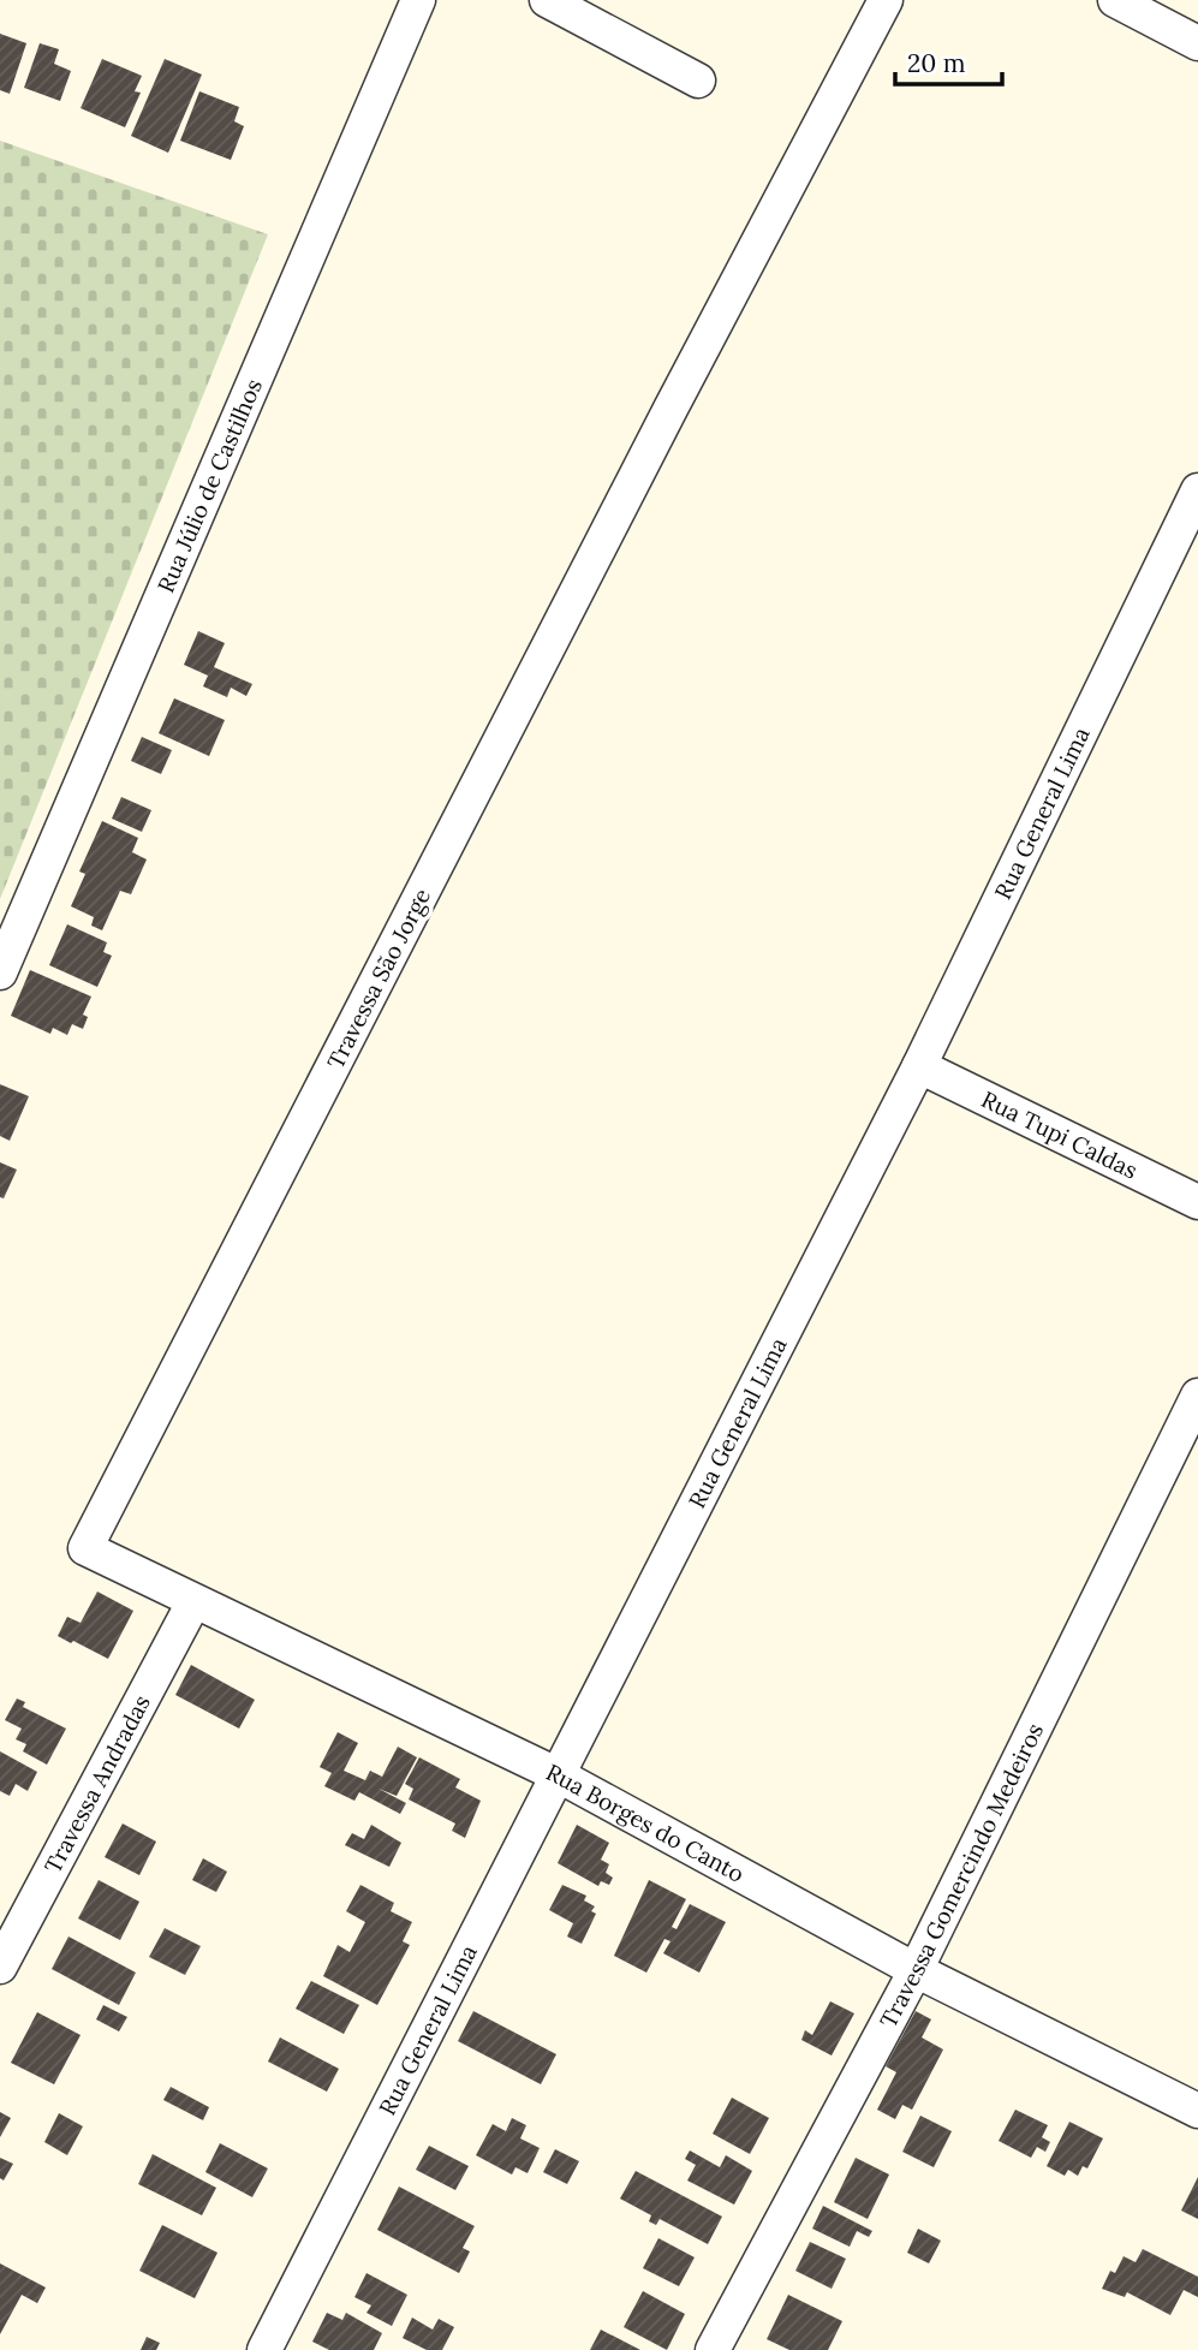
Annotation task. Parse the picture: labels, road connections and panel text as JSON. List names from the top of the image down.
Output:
{
  "streets": {
    "street": [
      "Rua Júlio de Castilhos",
      "Rua General Lima",
      "Travessa São Jorge",
      "Rua Tupi Caldas",
      "Travessa Andradas",
      "Rua Borges do Canto",
      "Travessa Gomercindo Medeiros"
    ]
  },
  "crossings": [
    ["Rua General Lima", "Rua Tupi Caldas"],
    ["Rua General Lima", "Rua Borges do Canto"],
    ["Travessa São Jorge", "Rua Borges do Canto"],
    ["Travessa Andradas", "Rua Borges do Canto"],
    ["Rua Borges do Canto", "Travessa Gomercindo Medeiros"]
  ],
  "scale_bar": "20 m"
}
